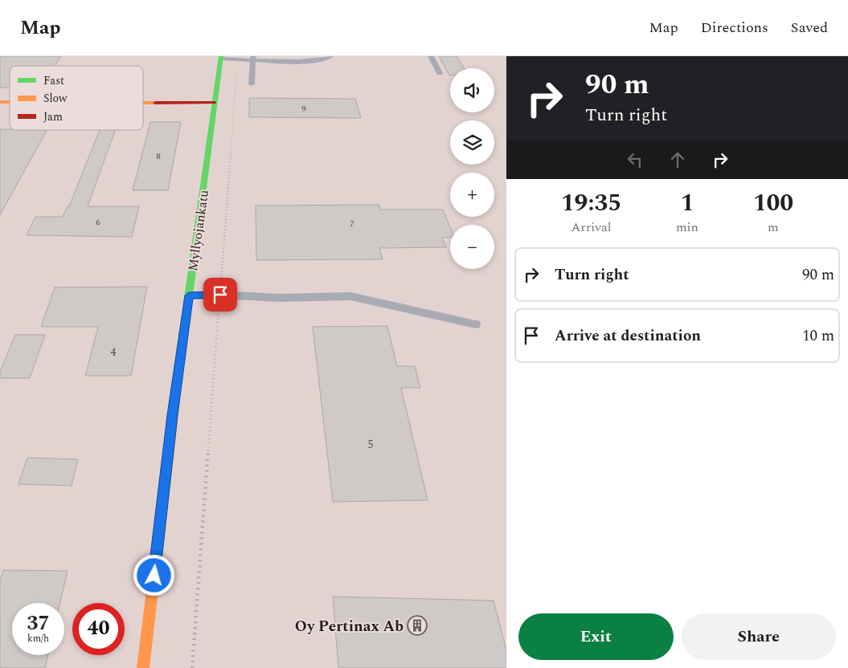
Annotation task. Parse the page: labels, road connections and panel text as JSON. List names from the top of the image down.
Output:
{
  "streets": {
    "street": ["Myllyojankatu"]
  },
  "places": {
    "building": ["Oy Pertinax Ab"]
  },
  "house_numbers": [
    "9",
    "8",
    "6",
    "7",
    "4",
    "5"
  ],
  "legend": ["Fast", "Slow", "Jam"],
  "page": {
    "header": "Map",
    "nav": ["Map", "Directions", "Saved"],
    "turn": ["90 m", "Turn right"],
    "map_buttons": ["+", "−"],
    "eta": [
      "19:35",
      "Arrival",
      "1",
      "min",
      "100",
      "m"
    ],
    "list": [
      {
        "name": "Turn right",
        "value": "90 m"
      },
      {
        "name": "Arrive at destination",
        "value": "10 m"
      }
    ],
    "speed": "37 km/h",
    "limit": "40",
    "buttons": ["Exit", "Share"]
  }
}
